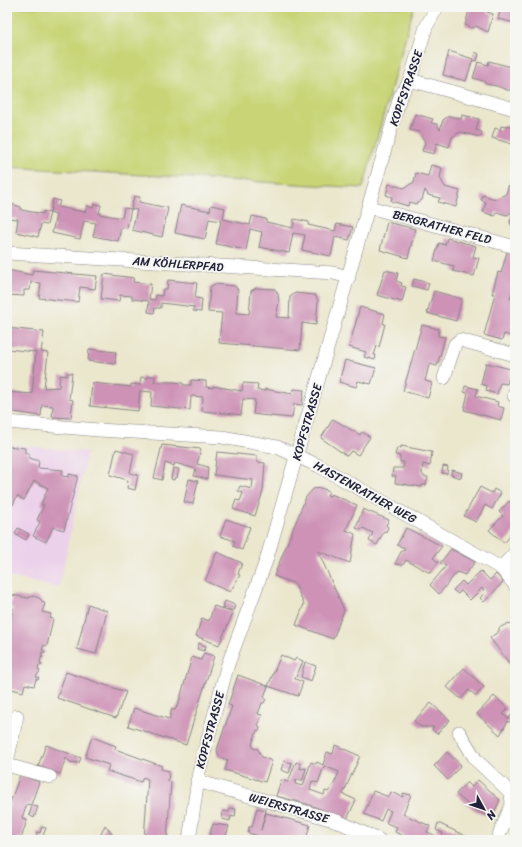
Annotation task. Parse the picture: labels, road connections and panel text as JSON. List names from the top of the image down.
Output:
{
  "streets": {
    "street": [
      "KOPFSTRASSE",
      "BERGRATHER FELD",
      "AM KÖHLERPFAD",
      "HASTENRATHER WEG",
      "WEIERSTRASSE"
    ]
  },
  "crossings": [
    ["KOPFSTRASSE", "BERGRATHER FELD"],
    ["KOPFSTRASSE", "AM KÖHLERPFAD"],
    ["KOPFSTRASSE", "HASTENRATHER WEG"],
    ["KOPFSTRASSE", "WEIERSTRASSE"]
  ],
  "north": "bottom right"
}
